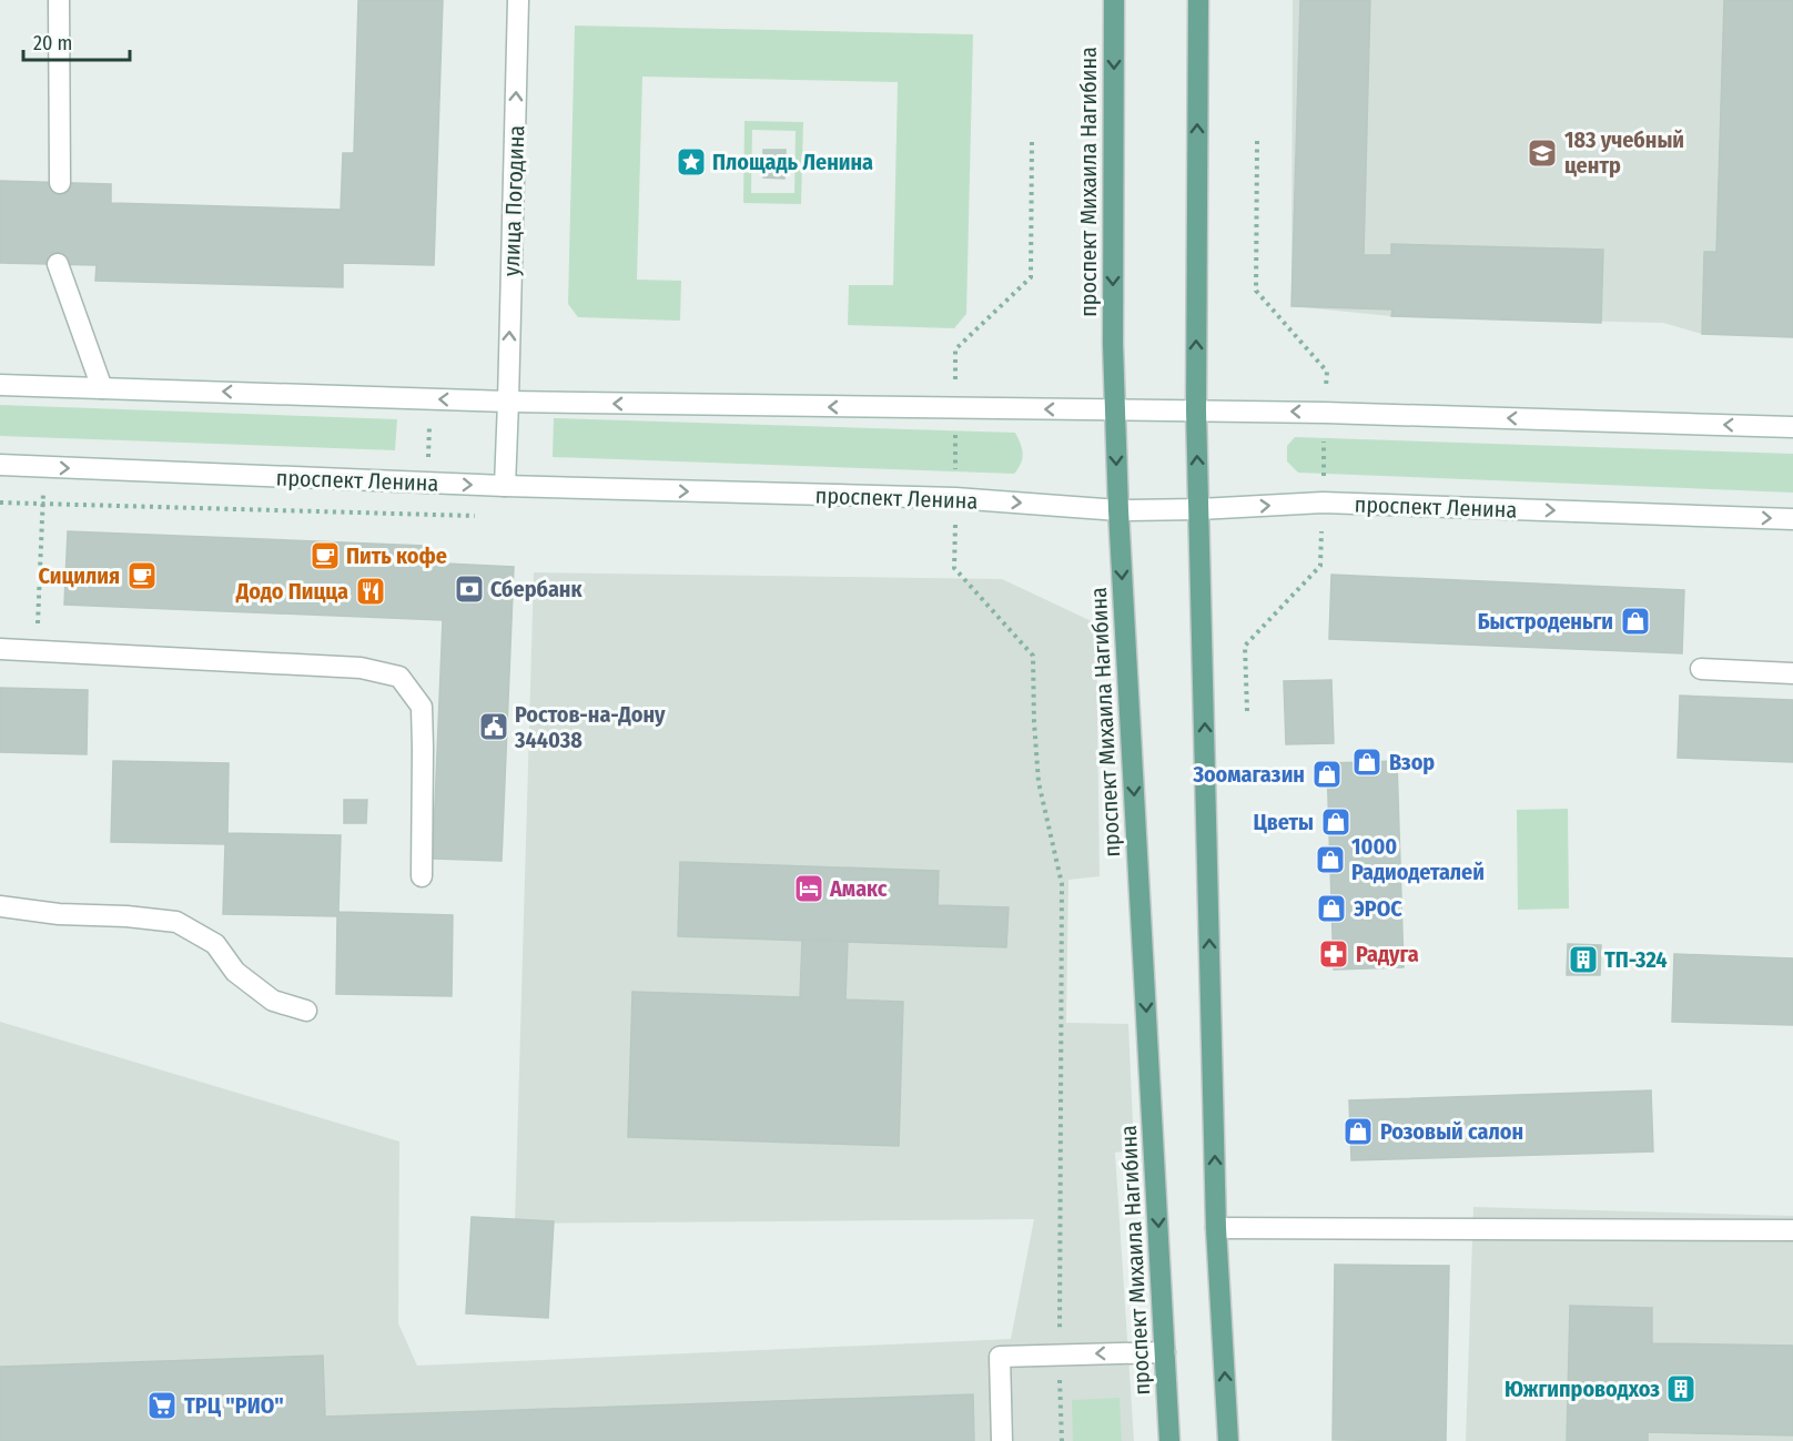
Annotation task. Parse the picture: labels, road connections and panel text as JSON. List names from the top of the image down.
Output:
{
  "streets": {
    "main road": ["проспект Михаила Нагибина", "улица Погодина", "проспект Ленина"]
  },
  "crossings": [
    ["проспект Михаила Нагибина", "проспект Ленина"],
    ["улица Погодина", "проспект Ленина"]
  ],
  "one_way": ["улица Погодина"],
  "places": {
    "school or university": ["183 учебный центр"],
    "place": ["Площадь Ленина"],
    "cafe": ["Пить кофе", "Сицилия"],
    "bank": ["Сбербанк"],
    "restaurant": ["Додо Пицца"],
    "shop": [
      "Быстроденьги",
      "Взор",
      "Зоомагазин",
      "Цветы",
      "1000 Радиодеталей",
      "ЭРОС",
      "Розовый салон"
    ],
    "public building": ["Ростов-на-Дону 344038"],
    "hotel": ["Амакс"],
    "pharmacy": ["Радуга"],
    "building": ["ТП-324", "Южгипроводхоз"],
    "supermarket": ["ТРЦ \"РИО\""]
  },
  "scale_bar": "20 m"
}
